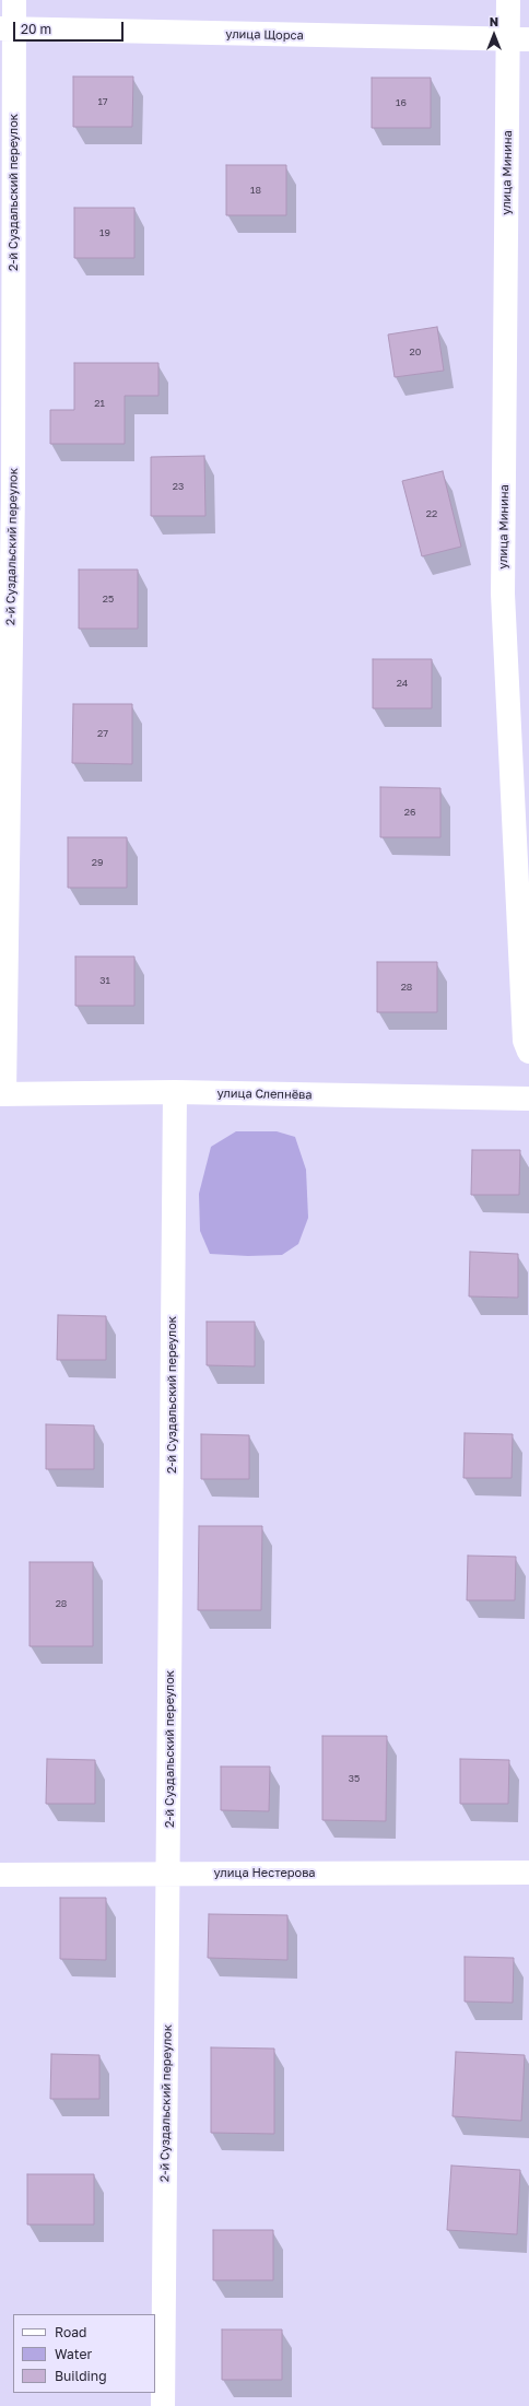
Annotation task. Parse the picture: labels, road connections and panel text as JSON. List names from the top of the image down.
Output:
{
  "streets": {
    "street": [
      "улица Щорса",
      "улица Минина",
      "2-й Суздальский переулок",
      "улица Слепнёва",
      "улица Нестерова"
    ]
  },
  "crossings": [
    ["улица Щорса", "улица Минина"],
    ["улица Щорса", "2-й Суздальский переулок"],
    ["2-й Суздальский переулок", "улица Слепнёва"],
    ["2-й Суздальский переулок", "улица Нестерова"]
  ],
  "house_numbers": [
    "17",
    "16",
    "18",
    "19",
    "20",
    "21",
    "23",
    "22",
    "25",
    "24",
    "27",
    "26",
    "29",
    "31",
    "28",
    "28",
    "35"
  ],
  "legend": ["Road", "Water", "Building"],
  "scale_bar": "20 m",
  "north": "top"
}
